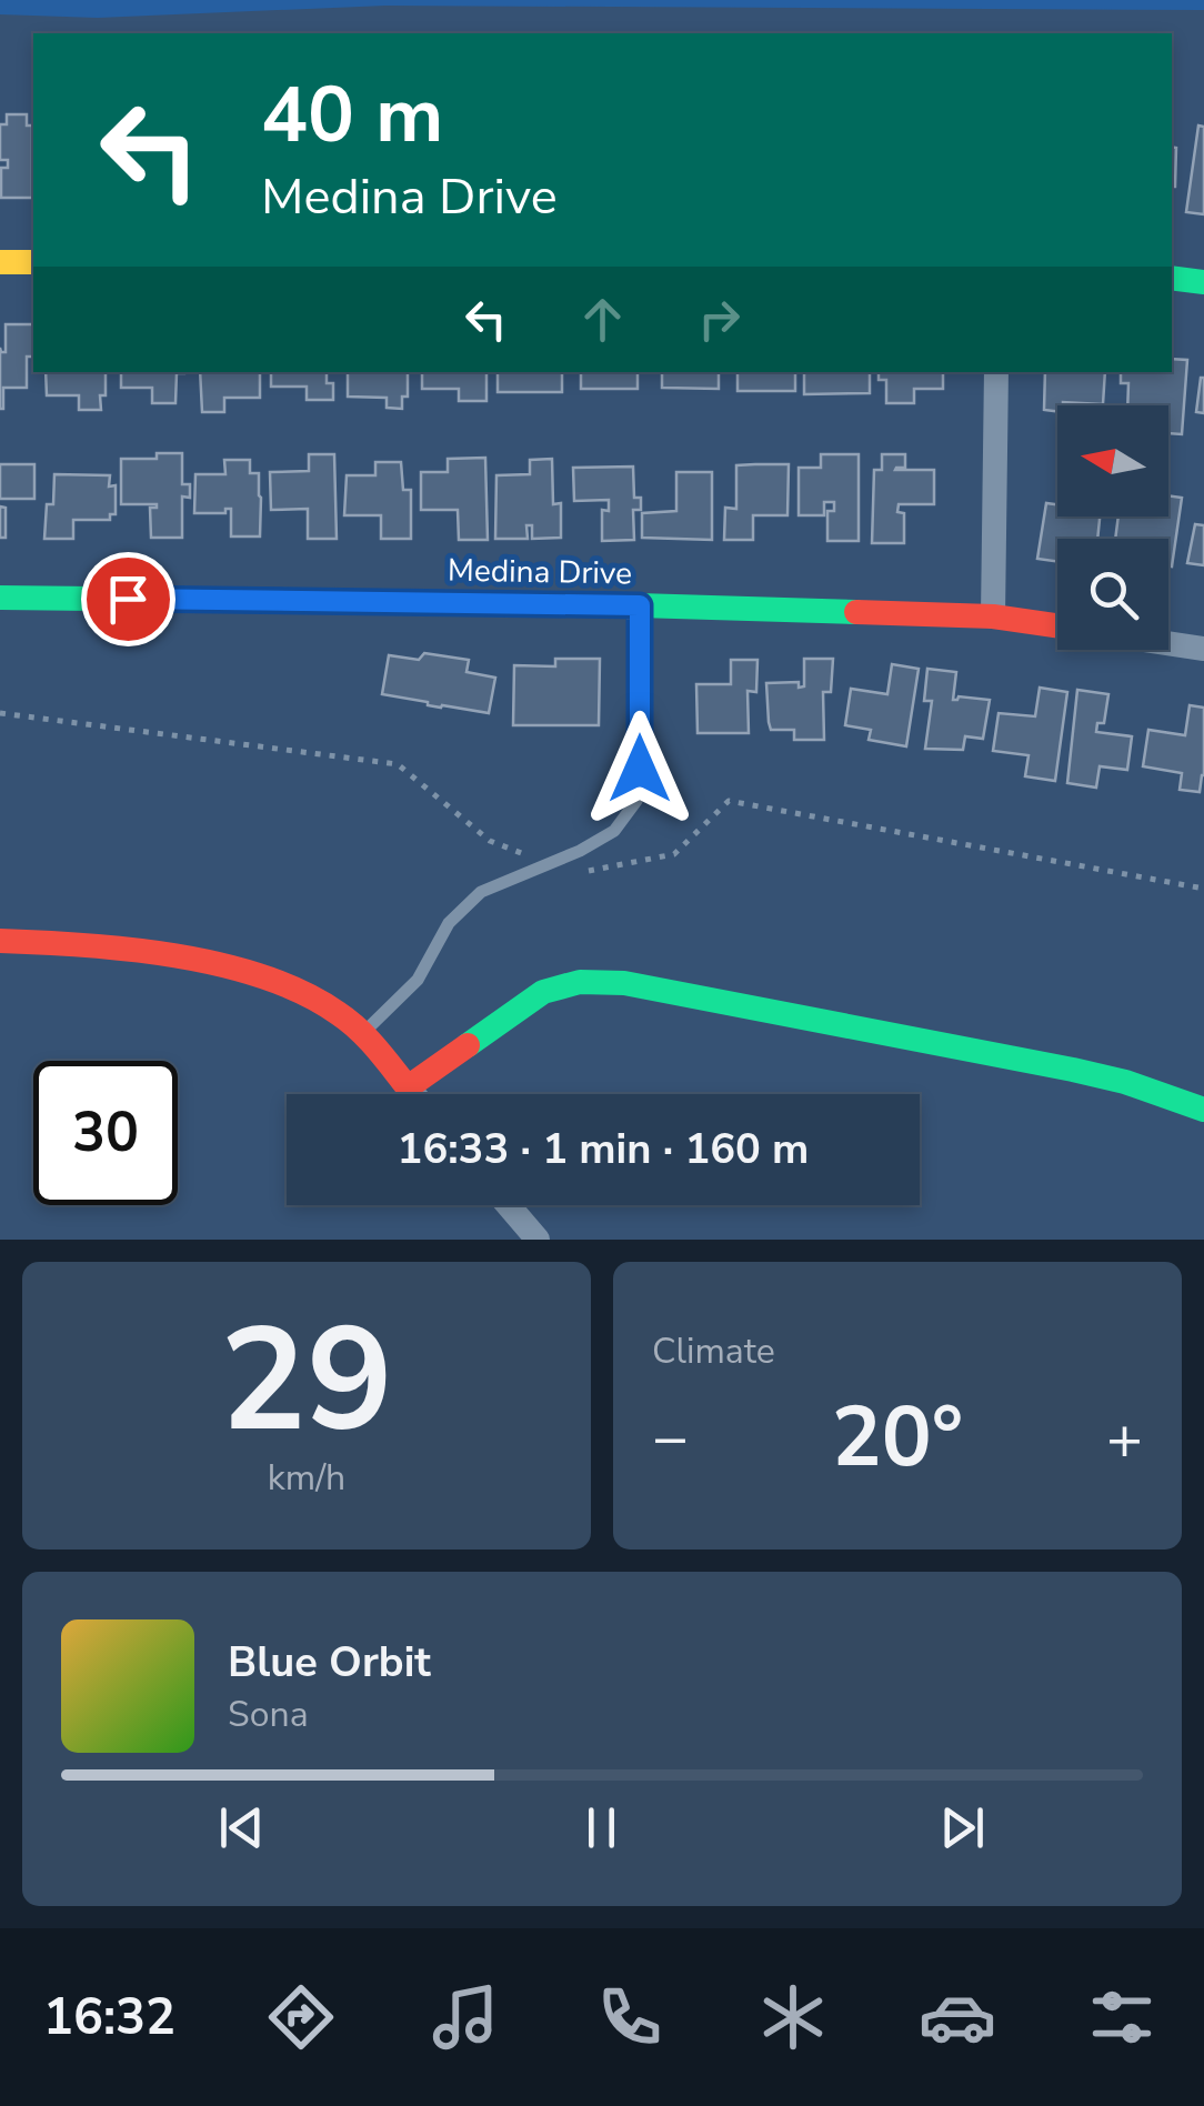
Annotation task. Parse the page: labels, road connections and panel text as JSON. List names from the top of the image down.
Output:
{
  "streets": {
    "street": ["Medina Drive"]
  },
  "north": "left",
  "page": {
    "turn": ["40 m", "Medina Drive"],
    "limit": "30",
    "trip": "16:33 · 1 min · 160 m",
    "tile": [
      ["29", "km/h"],
      "Climate"
    ],
    "heat": ["−", "20°", "+"],
    "song": ["Blue Orbit", "Sona"],
    "tabs": "16:32"
  }
}
